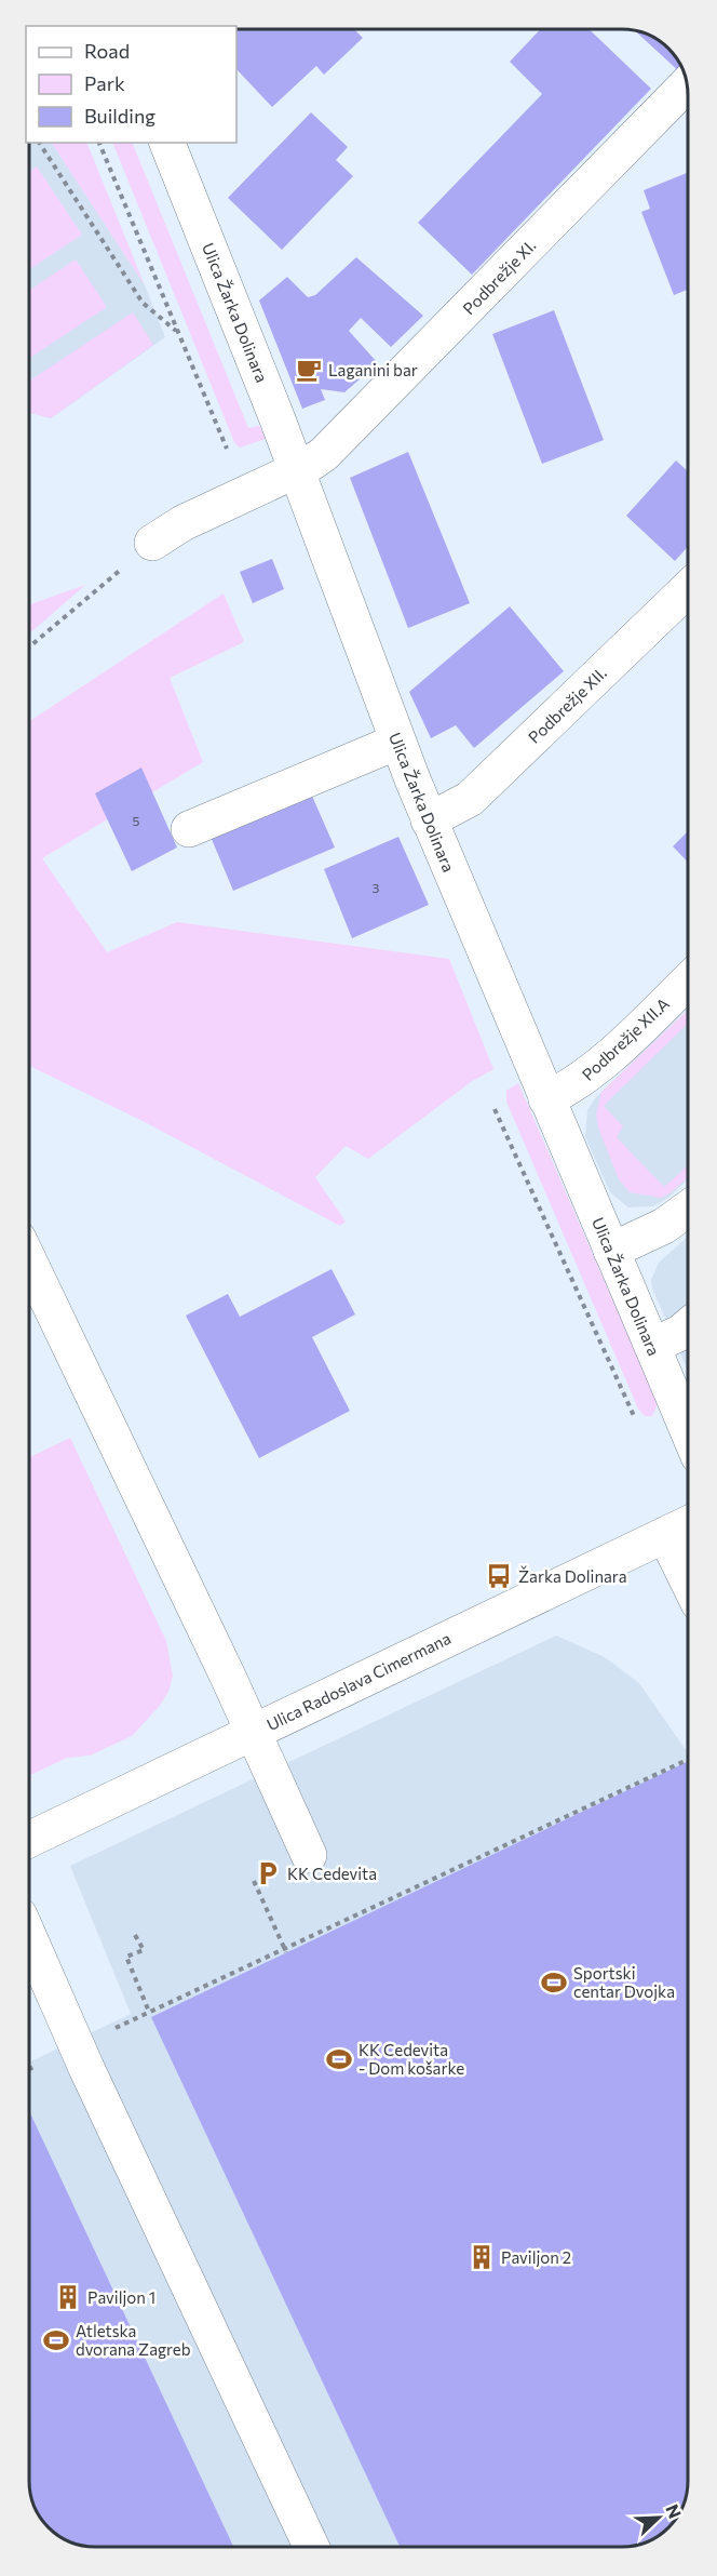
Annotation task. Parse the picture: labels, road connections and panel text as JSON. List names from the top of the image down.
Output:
{
  "streets": {
    "street": [
      "Podbrežje XI.",
      "Ulica Žarka Dolinara",
      "Podbrežje XII.",
      "Podbrežje XII.A",
      "Ulica Radoslava Cimermana"
    ]
  },
  "crossings": [
    ["Podbrežje XI.", "Ulica Žarka Dolinara"],
    ["Ulica Žarka Dolinara", "Podbrežje XII."],
    ["Ulica Žarka Dolinara", "Podbrežje XII.A"]
  ],
  "places": {
    "cafe": ["Laganini bar"],
    "bus stop": ["Žarka Dolinara"],
    "parking": ["KK Cedevita"],
    "sports": ["Sportski centar Dvojka", "KK Cedevita - Dom košarke", "Atletska dvorana Zagreb"],
    "building": ["Paviljon 2", "Paviljon 1"]
  },
  "house_numbers": ["5", "3"],
  "legend": ["Road", "Park", "Building"],
  "north": "top right"
}
